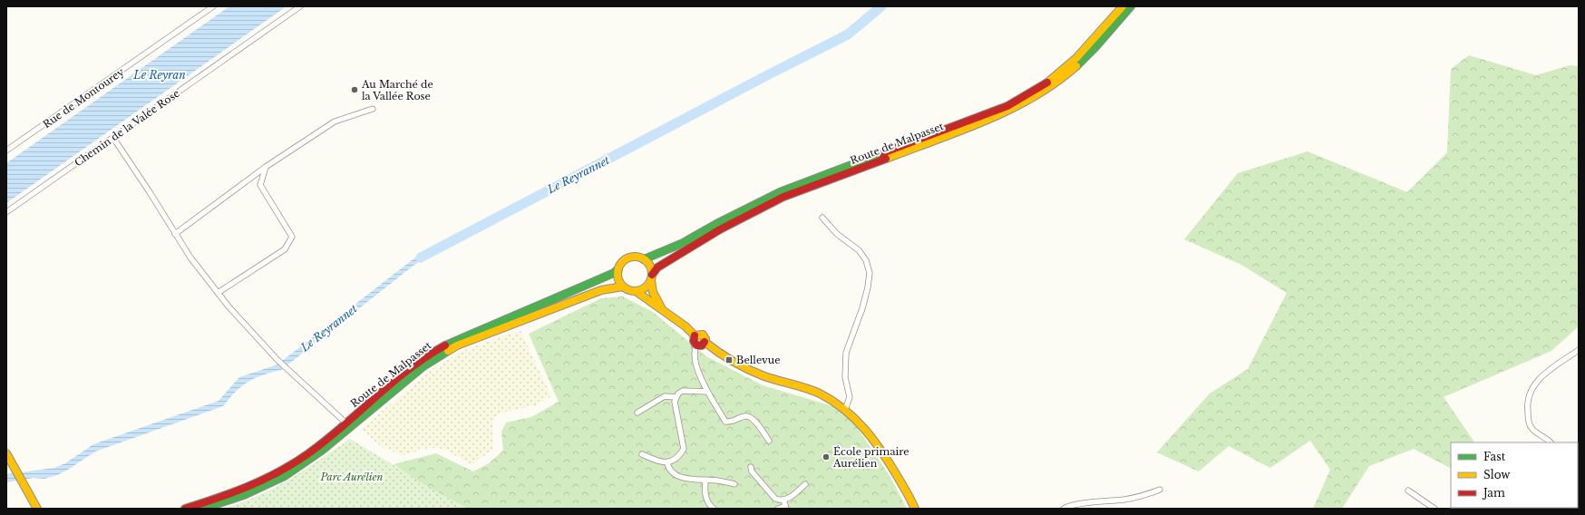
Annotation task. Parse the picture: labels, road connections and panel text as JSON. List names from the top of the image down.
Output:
{
  "streets": {
    "main road": ["Route de Malpasset"],
    "street": ["Rue de Montourey", "Chemin de la Valée Rose"]
  },
  "water": ["Le Reyran", "Le Reyrannet"],
  "parks": ["Parc Aurélien"],
  "places": {
    "other": ["Au Marché de la Vallée Rose", "École primaire Aurélien"],
    "transit": ["Bellevue"]
  },
  "legend": ["Fast", "Slow", "Jam"]
}
